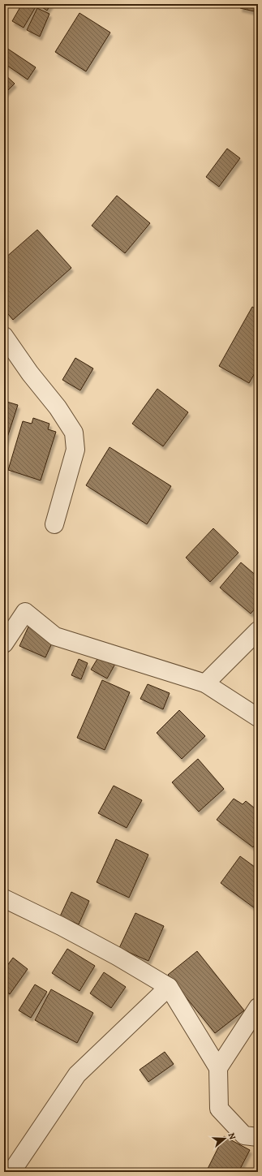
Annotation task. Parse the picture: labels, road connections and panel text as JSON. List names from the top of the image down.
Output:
{
  "north": "right"
}
